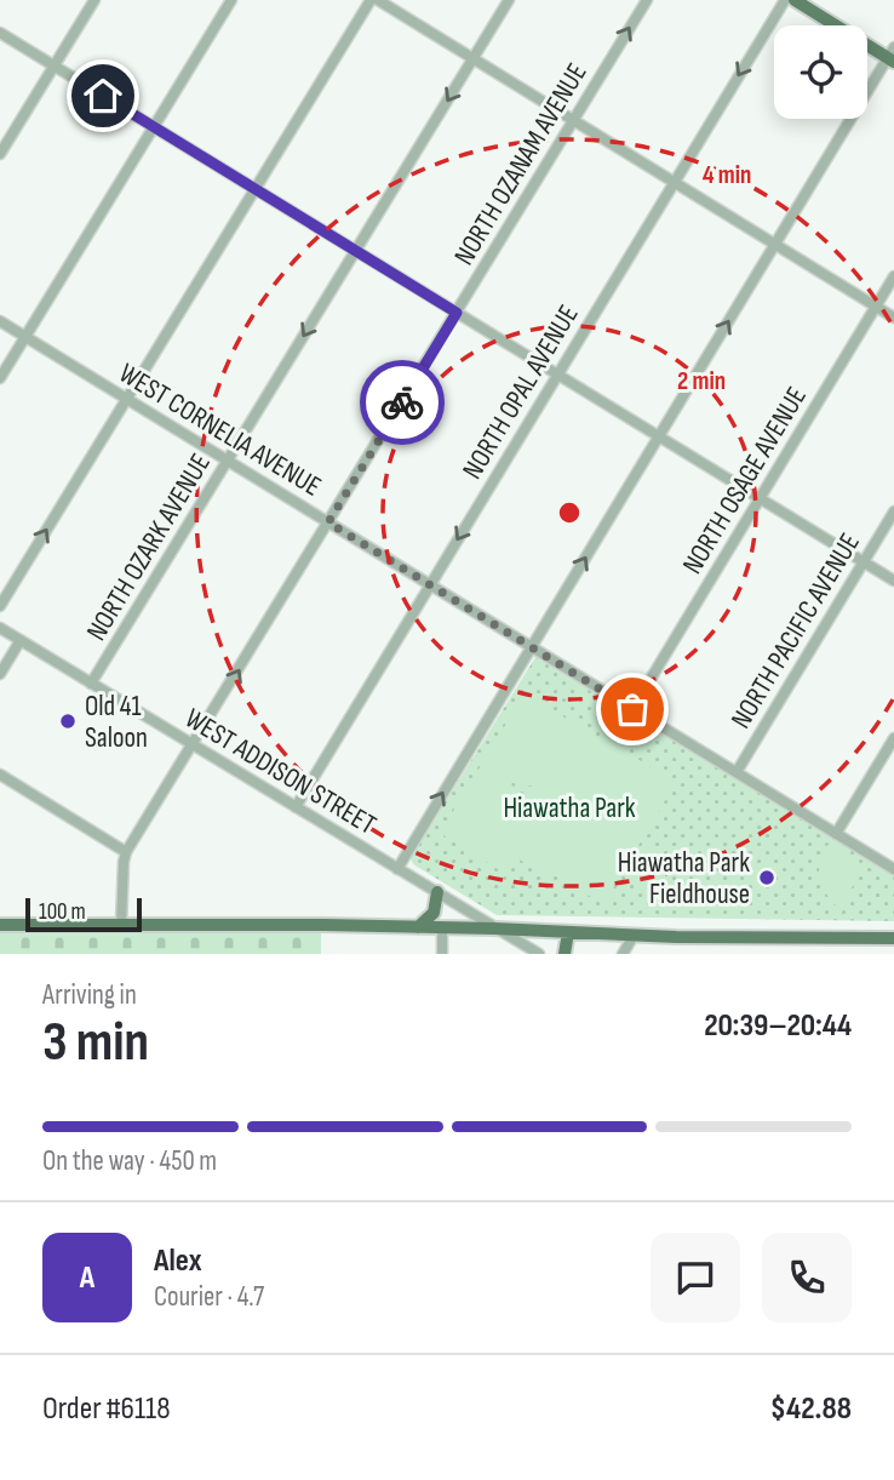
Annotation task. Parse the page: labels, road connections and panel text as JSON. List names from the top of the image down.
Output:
{
  "streets": {
    "street": [
      "NORTH OZANAM AVENUE",
      "NORTH OPAL AVENUE",
      "WEST CORNELIA AVENUE",
      "NORTH OSAGE AVENUE",
      "NORTH OZARK AVENUE",
      "NORTH PACIFIC AVENUE",
      "WEST ADDISON STREET"
    ]
  },
  "crossings": [
    ["NORTH OZANAM AVENUE", "WEST CORNELIA AVENUE"],
    ["NORTH OZANAM AVENUE", "WEST ADDISON STREET"],
    ["NORTH OPAL AVENUE", "WEST CORNELIA AVENUE"],
    ["NORTH OPAL AVENUE", "WEST ADDISON STREET"],
    ["WEST CORNELIA AVENUE", "NORTH OSAGE AVENUE"],
    ["WEST CORNELIA AVENUE", "NORTH OZARK AVENUE"],
    ["WEST CORNELIA AVENUE", "NORTH PACIFIC AVENUE"],
    ["NORTH OZARK AVENUE", "WEST ADDISON STREET"]
  ],
  "one_way": ["NORTH OZANAM AVENUE", "NORTH OPAL AVENUE", "NORTH OZARK AVENUE"],
  "parks": ["Hiawatha Park"],
  "places": ["Old 41 Saloon", "Hiawatha Park Fieldhouse"],
  "scale_bar": "100 m",
  "page": {
    "scale": "100 m",
    "heading": ["3 min", "Arriving in", "20:39–20:44"],
    "panel": [
      "Alex",
      "Courier · 4.7",
      "Order #6118",
      "$42.88"
    ],
    "bar": "On the way · 450 m",
    "round": "A"
  },
  "rings": ["4 min", "2 min"]
}
